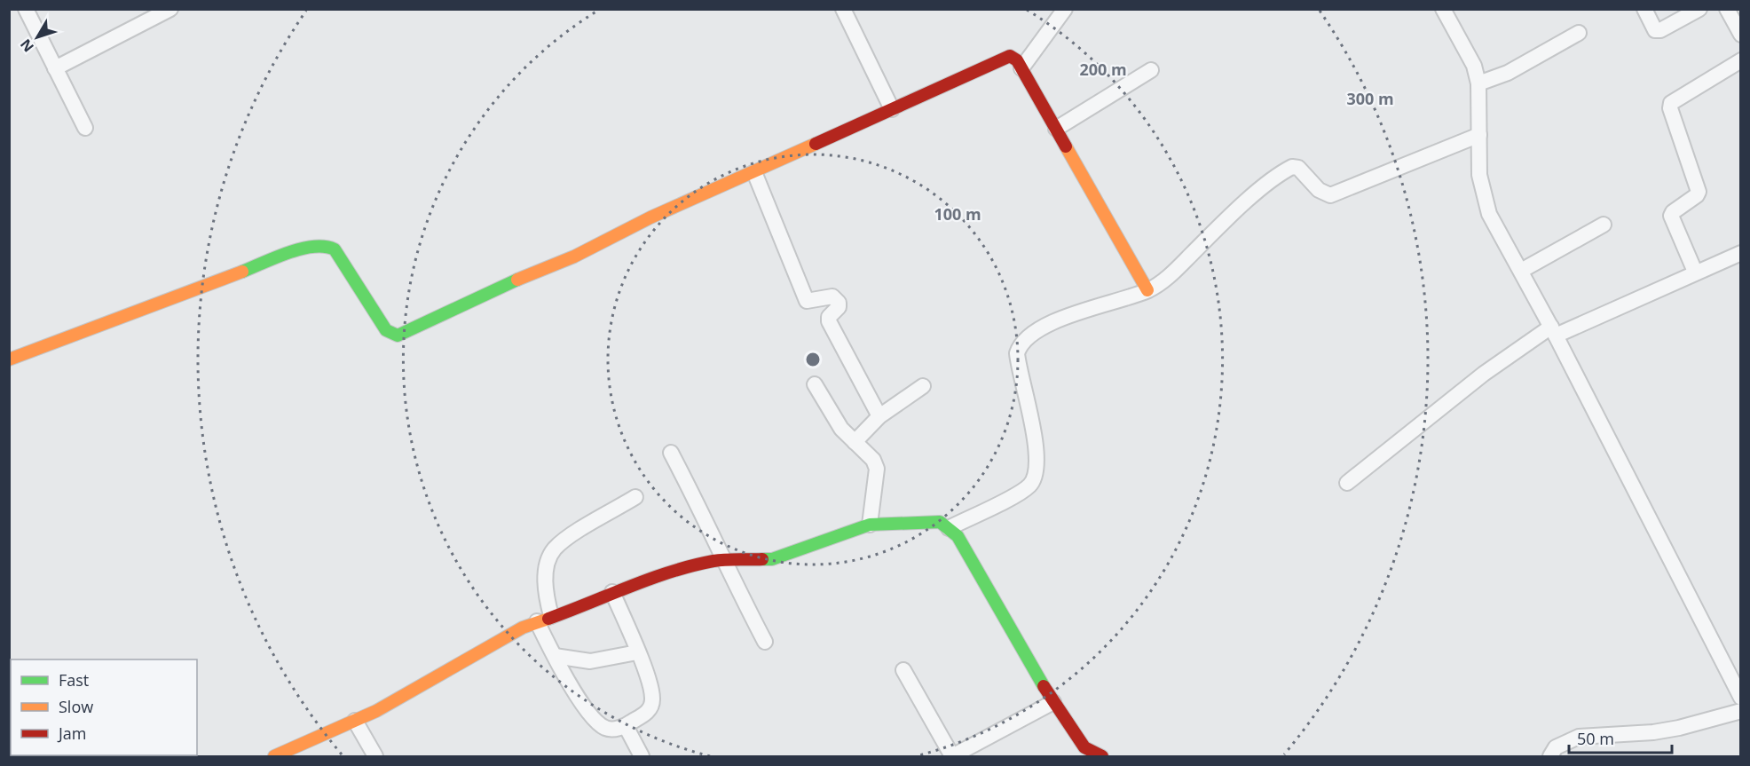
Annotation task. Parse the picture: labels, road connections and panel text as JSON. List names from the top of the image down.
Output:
{
  "legend": ["Fast", "Slow", "Jam"],
  "scale_bar": "50 m",
  "north": "bottom left",
  "rings": ["200 m", "300 m", "100 m"]
}
